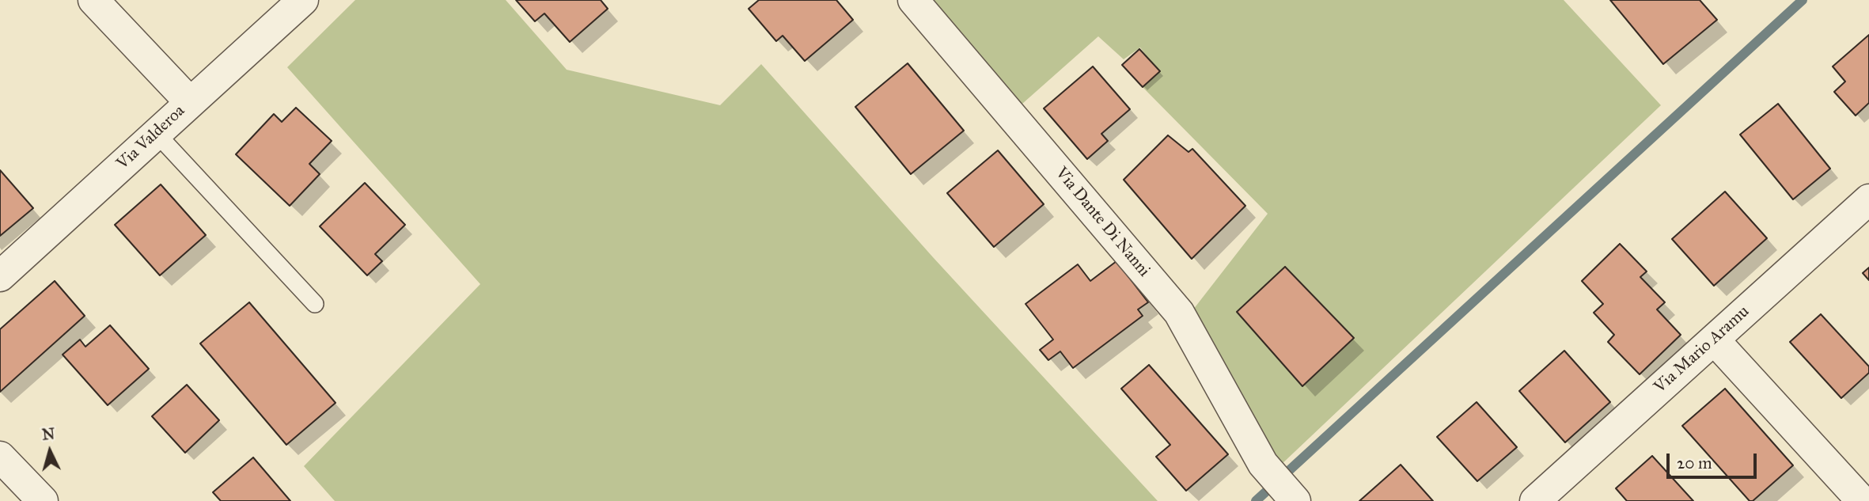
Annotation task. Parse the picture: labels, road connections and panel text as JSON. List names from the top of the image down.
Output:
{
  "streets": {
    "street": ["Via Valderoa", "Via Dante Di Nanni", "Via Mario Aramu"]
  },
  "scale_bar": "20 m",
  "north": "top"
}
